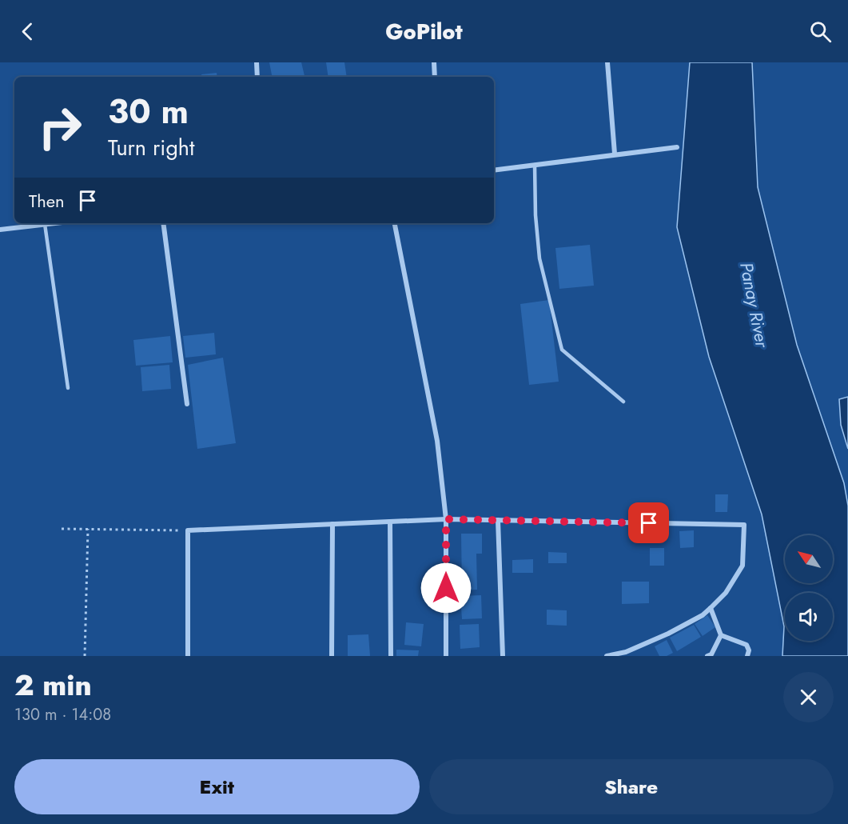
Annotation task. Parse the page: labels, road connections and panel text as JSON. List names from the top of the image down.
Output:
{
  "water": ["Panay River"],
  "north": "top left",
  "page": {
    "header": "GoPilot",
    "turn": ["30 m", "Turn right"],
    "then": "Then",
    "heading": ["2 min", "130 m · 14:08"],
    "buttons": ["Exit", "Share"]
  }
}
